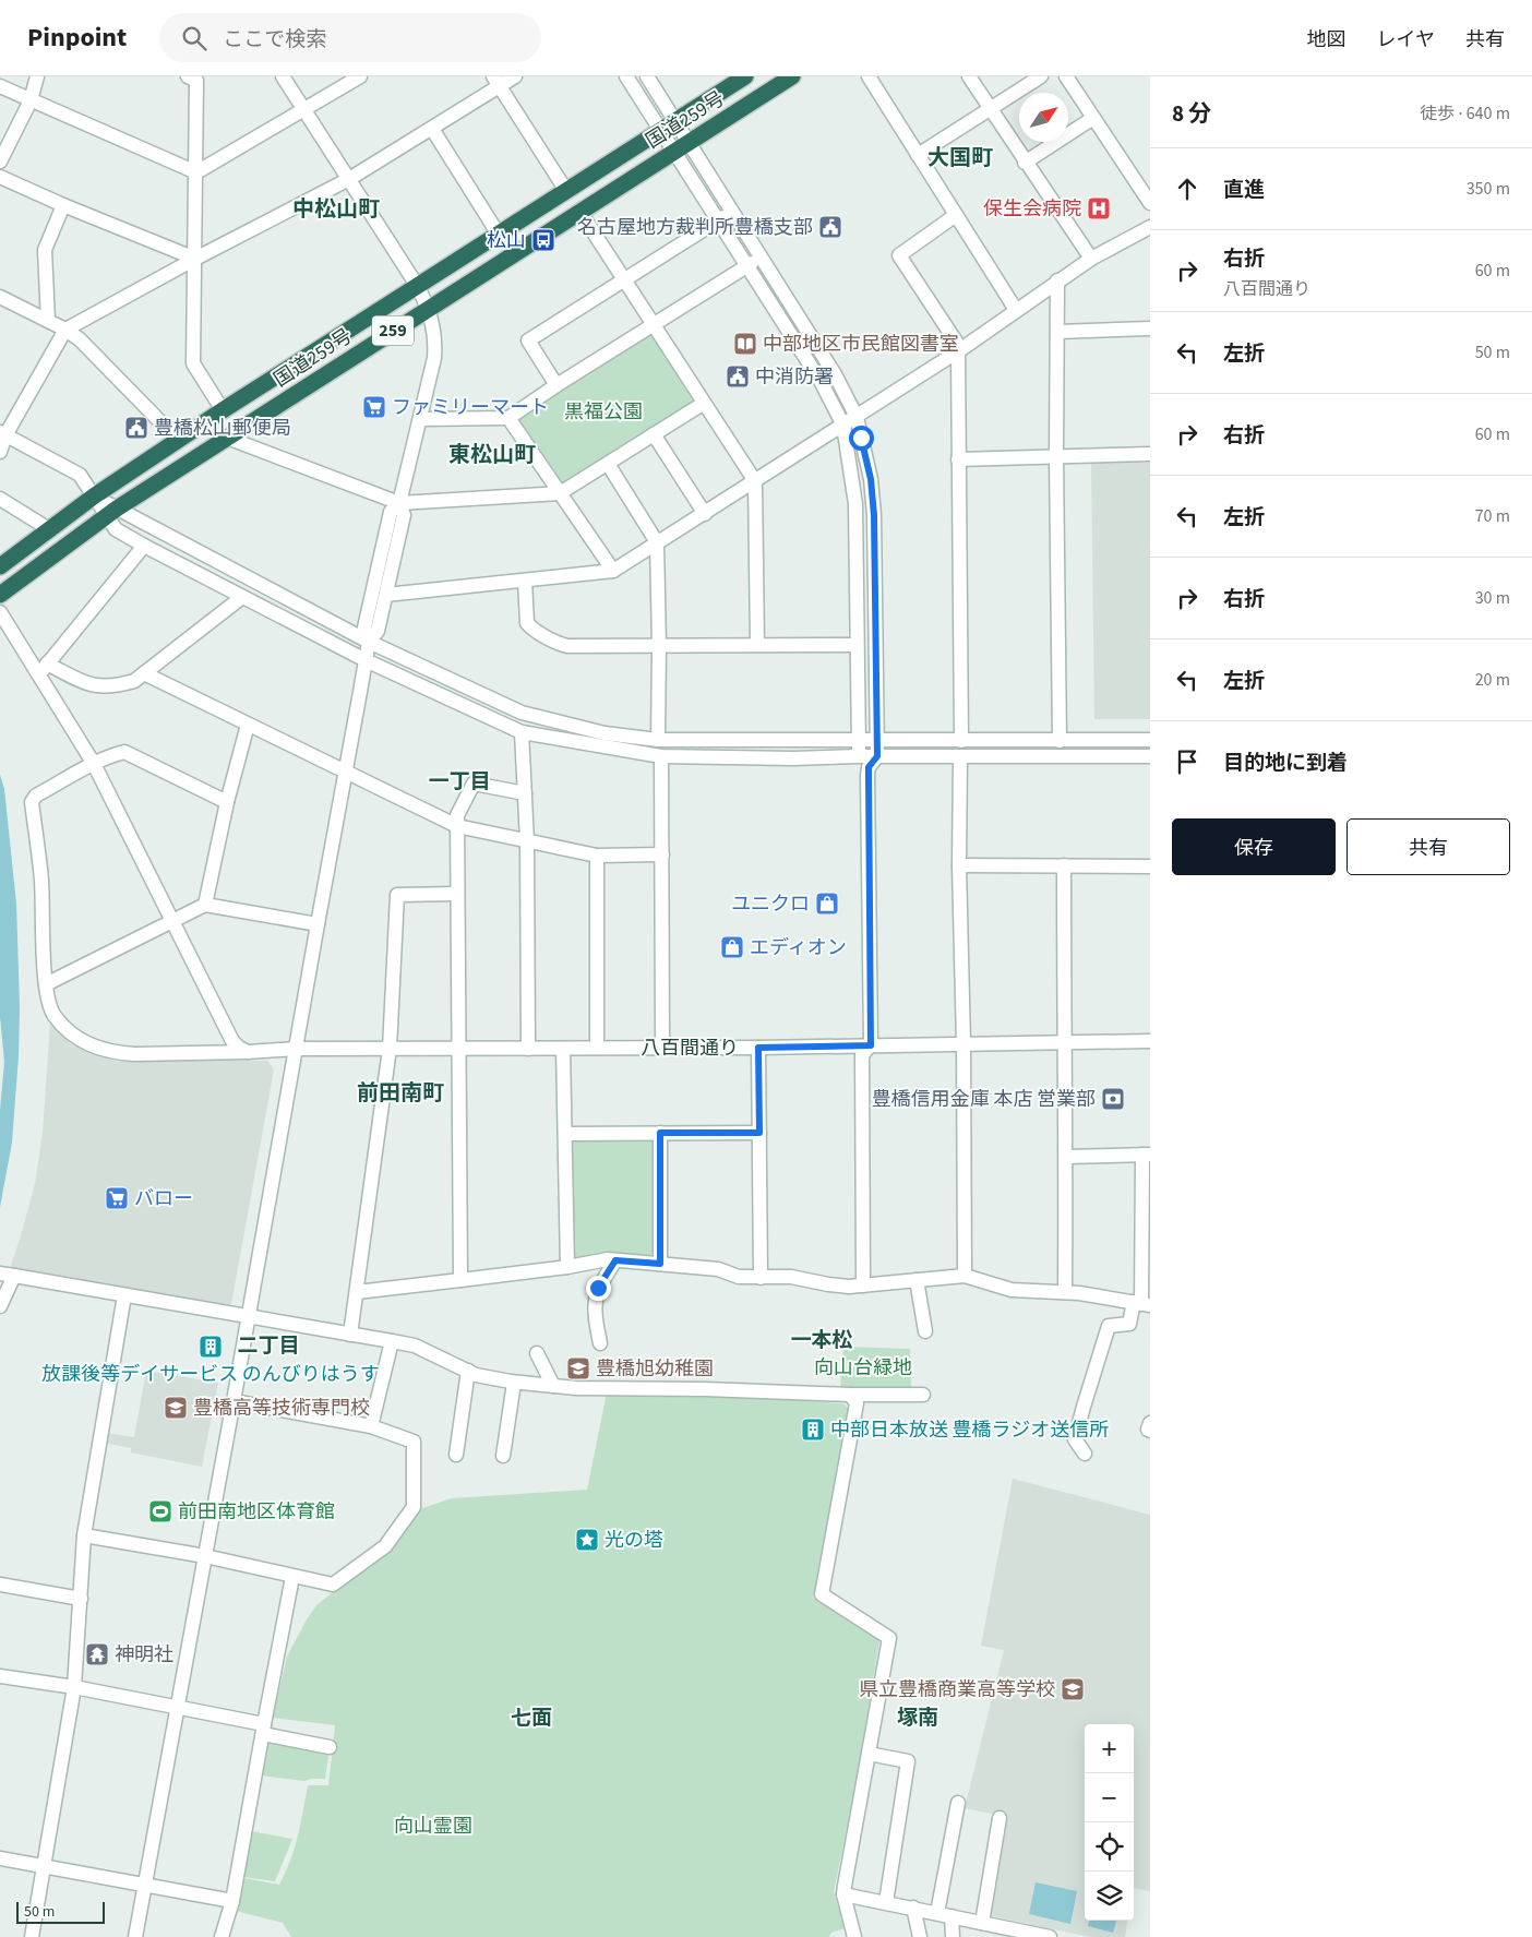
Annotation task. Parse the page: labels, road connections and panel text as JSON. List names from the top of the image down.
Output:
{
  "streets": {
    "highway": ["国道259号", "259"],
    "street": ["八百間通り"]
  },
  "districts": [
    "大国町",
    "中松山町",
    "東松山町",
    "一丁目",
    "前田南町",
    "一本松",
    "二丁目",
    "七面",
    "塚南"
  ],
  "parks": ["黒福公園", "向山台緑地", "向山霊園"],
  "places": {
    "hospital": ["保生会病院"],
    "public building": ["名古屋地方裁判所豊橋支部", "中消防署", "豊橋松山郵便局"],
    "bus stop": ["松山"],
    "library": ["中部地区市民館図書室"],
    "supermarket": ["ファミリーマート", "バロー"],
    "shop": ["ユニクロ", "エディオン"],
    "bank": ["豊橋信用金庫 本店 営業部"],
    "building": ["放課後等デイサービス のんびりはうす", "中部日本放送 豊橋ラジオ送信所"],
    "school or university": ["豊橋旭幼稚園", "豊橋高等技術専門校", "県立豊橋商業高等学校"],
    "sports": ["前田南地区体育館"],
    "place": ["光の塔"],
    "temple": ["神明社"]
  },
  "scale_bar": "50 m",
  "north": "top right",
  "page": {
    "header": "Pinpoint",
    "search": "ここで検索",
    "nav": ["地図", "レイヤ", "共有"],
    "heading": ["8 分", "徒歩 · 640 m"],
    "list": [
      ["直進", "350 m"],
      ["右折", "八百間通り", "60 m"],
      ["左折", "50 m"],
      ["右折", "60 m"],
      ["左折", "70 m"],
      ["右折", "30 m"],
      ["左折", "20 m"],
      "目的地に到着"
    ],
    "buttons": ["保存", "共有"],
    "map_buttons": ["+", "−"],
    "scale": "50 m"
  }
}
